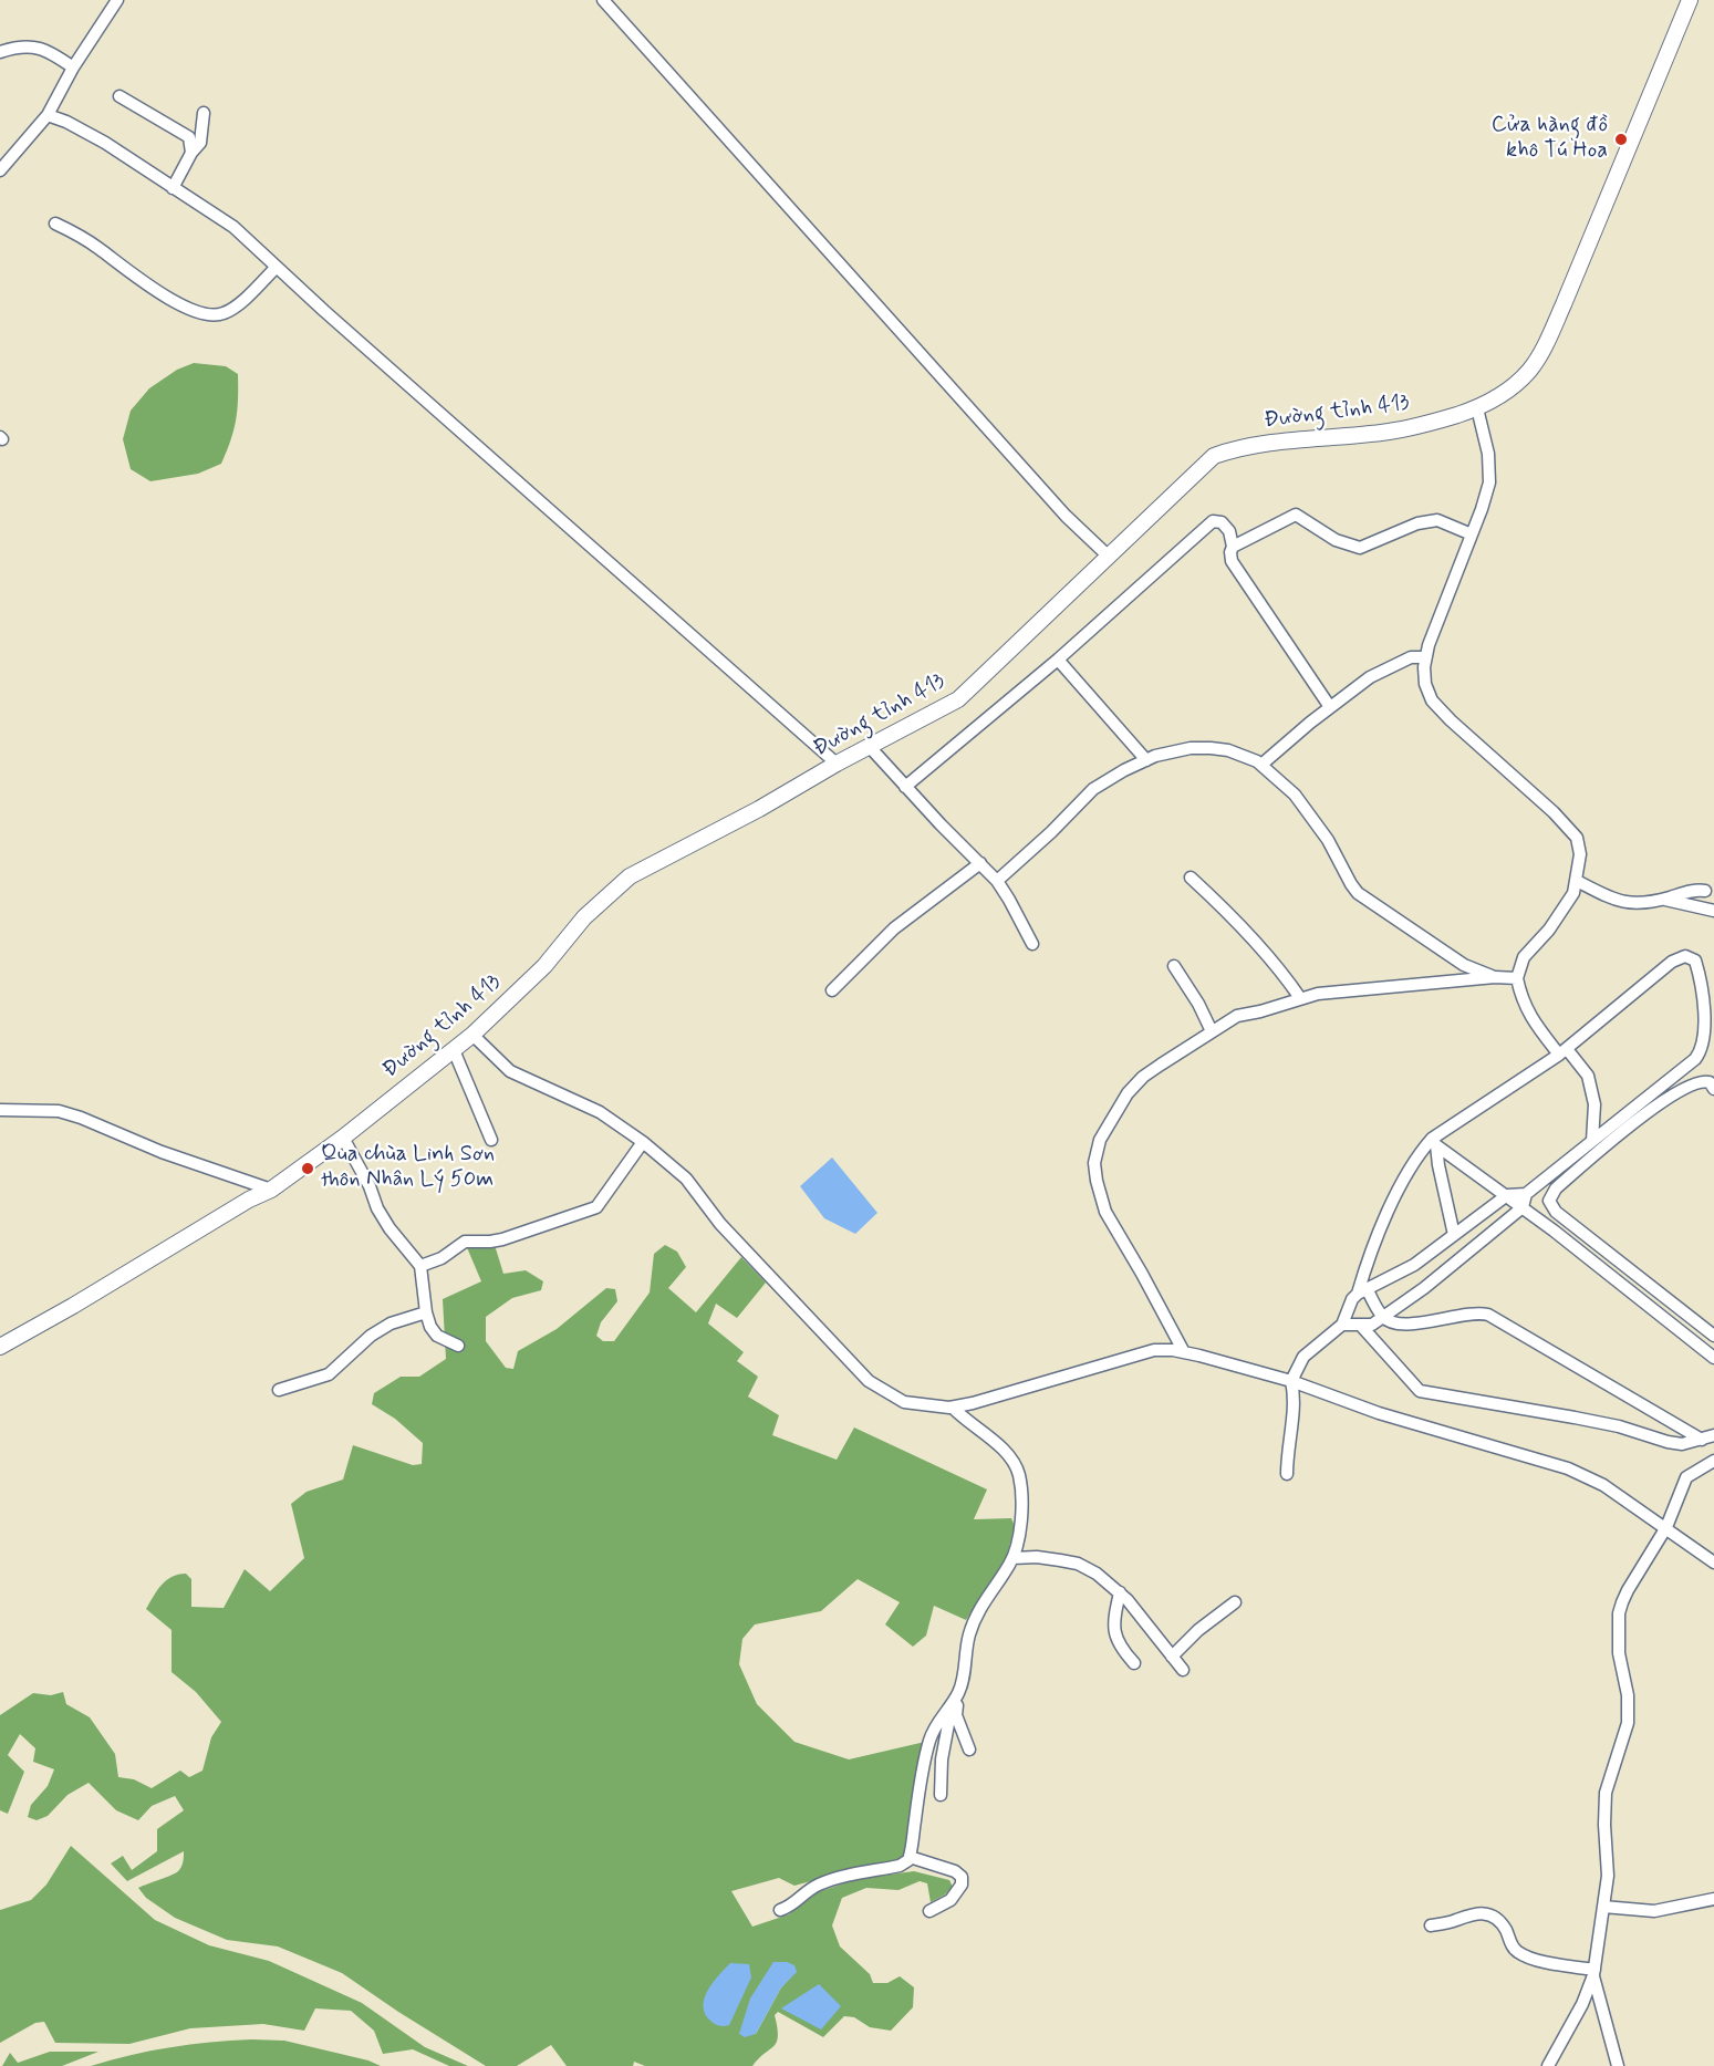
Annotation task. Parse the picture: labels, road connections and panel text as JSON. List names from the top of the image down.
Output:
{
  "streets": {
    "main road": ["Đường tỉnh 413"]
  },
  "places": ["Cửa hàng đồ khô Tú Hoa", "Qua chùa Linh Sơn thôn Nhân Lý 50m"]
}
